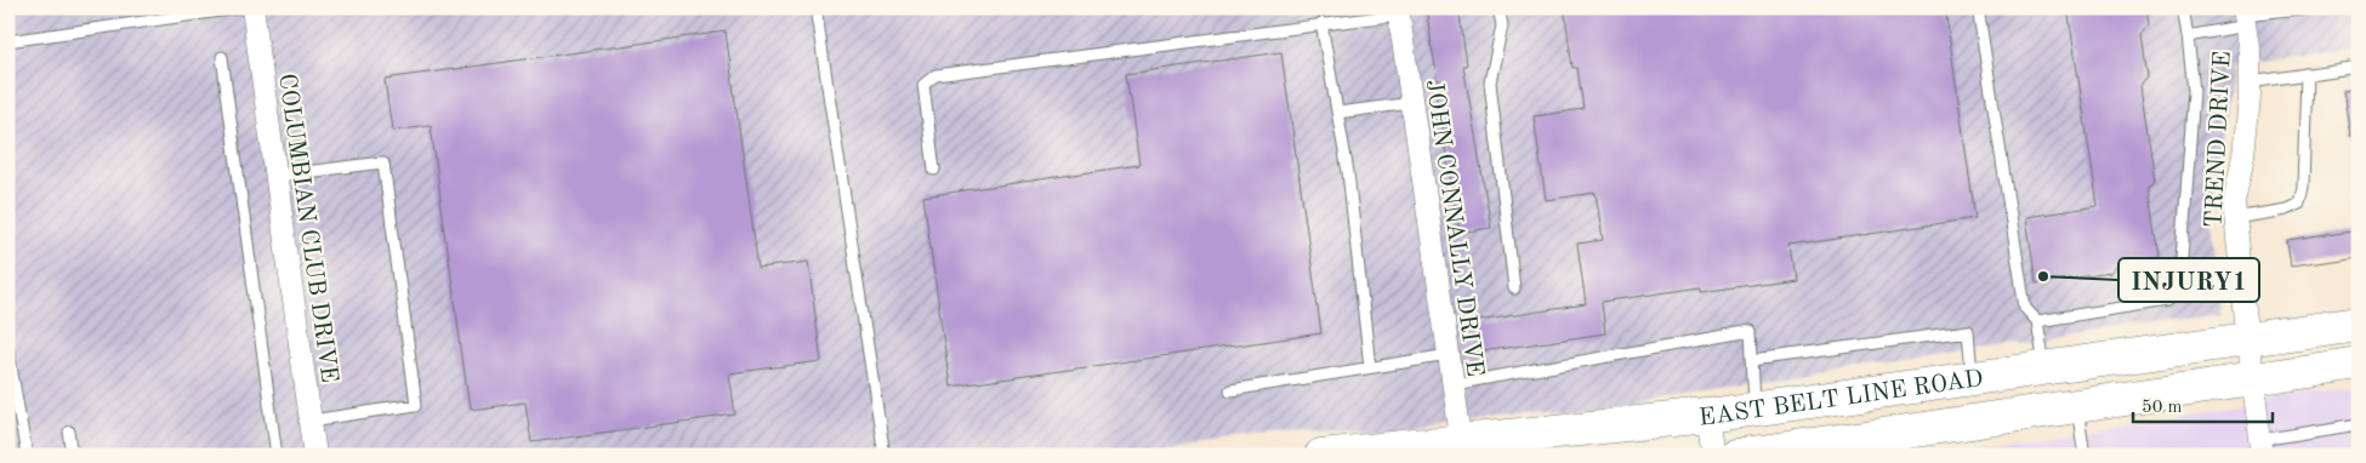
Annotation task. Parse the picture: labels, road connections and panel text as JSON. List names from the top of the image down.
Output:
{
  "streets": {
    "main road": ["EAST BELT LINE ROAD"],
    "street": ["TREND DRIVE", "COLUMBIAN CLUB DRIVE", "JOHN CONNALLY DRIVE"]
  },
  "crossings": [
    ["TREND DRIVE", "EAST BELT LINE ROAD"],
    ["JOHN CONNALLY DRIVE", "EAST BELT LINE ROAD"]
  ],
  "places": ["INJURY1"],
  "scale_bar": "50 m"
}
